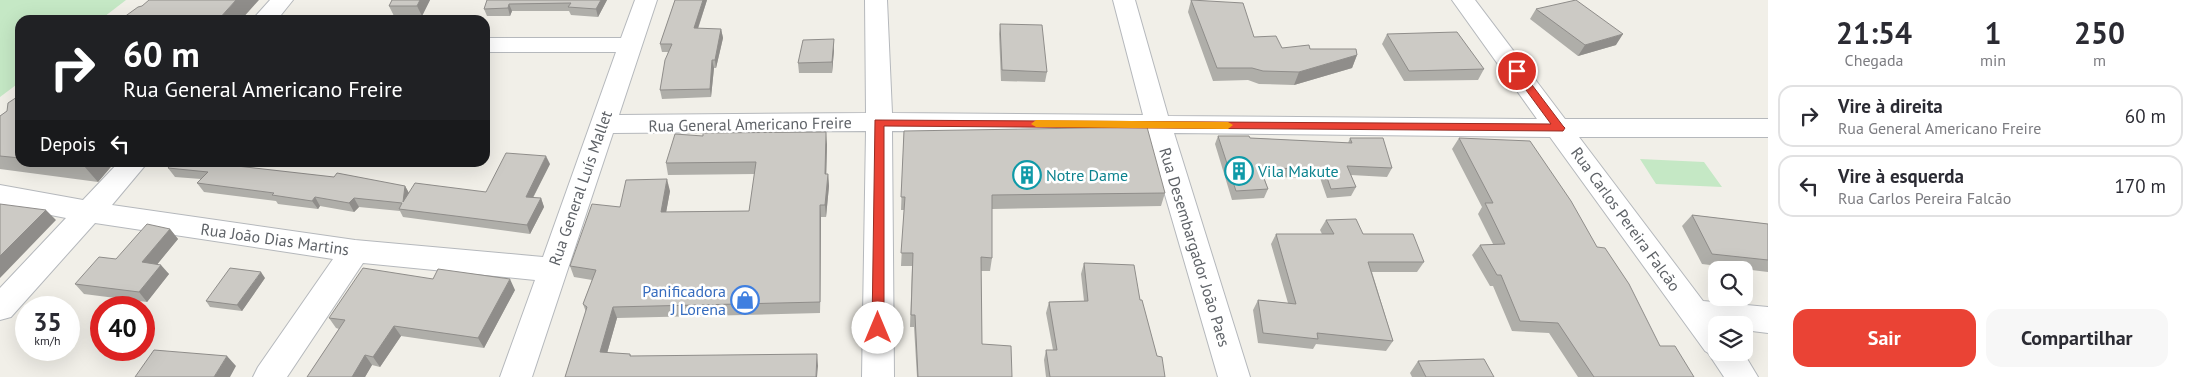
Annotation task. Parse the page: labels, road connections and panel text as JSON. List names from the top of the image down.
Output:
{
  "streets": {
    "street": [
      "Rua General Americano Freire",
      "Rua General Luís Mallet",
      "Rua Carlos Pereira Falcão",
      "Rua João Dias Martins",
      "Rua Desembargador João Paes"
    ]
  },
  "crossings": [
    ["Rua General Americano Freire", "Rua General Luís Mallet"],
    ["Rua General Americano Freire", "Rua Carlos Pereira Falcão"],
    ["Rua General Americano Freire", "Rua Desembargador João Paes"],
    ["Rua General Luís Mallet", "Rua João Dias Martins"]
  ],
  "places": {
    "building": ["Vila Makute", "Notre Dame"],
    "shop": ["Panificadora J Lorena"]
  },
  "page": {
    "eta": [
      "21:54",
      "Chegada",
      "1",
      "min",
      "250",
      "m"
    ],
    "turn": ["60 m", "Rua General Americano Freire"],
    "list": [
      {
        "name": "Vire à direita",
        "note": "Rua General Americano Freire",
        "value": "60 m"
      },
      {
        "name": "Vire à esquerda",
        "note": "Rua Carlos Pereira Falcão",
        "value": "170 m"
      }
    ],
    "then": "Depois",
    "speed": "35 km/h",
    "limit": "40",
    "buttons": ["Sair", "Compartilhar"]
  }
}
